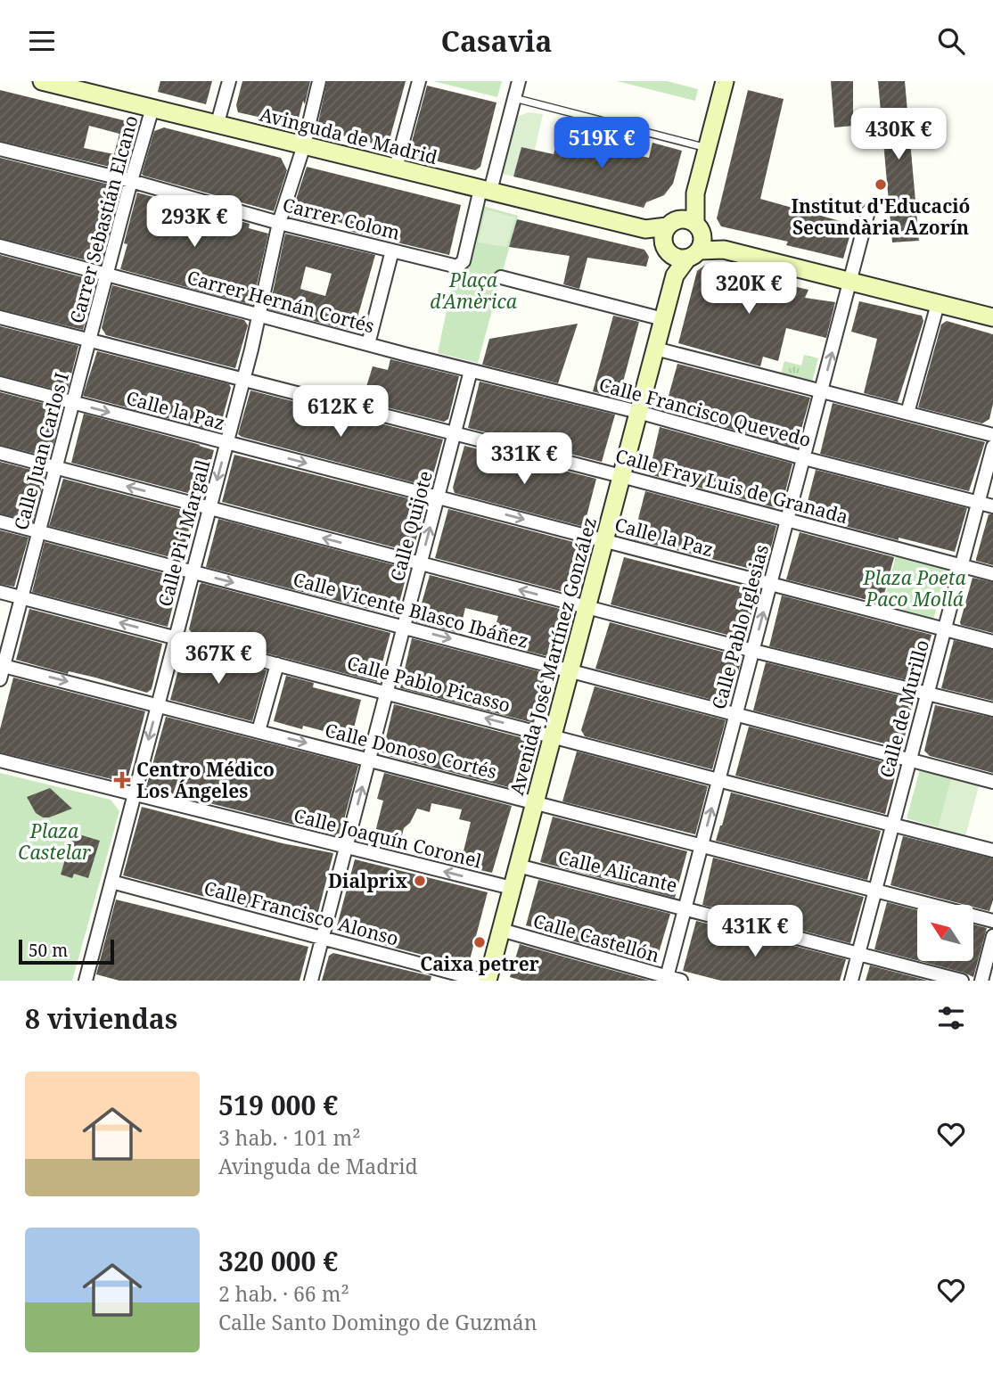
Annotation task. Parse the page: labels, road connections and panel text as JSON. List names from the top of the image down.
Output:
{
  "streets": {
    "street": [
      "Avinguda de Madrid",
      "Carrer Colom",
      "Carrer Sebastián Elcano",
      "Carrer Hernán Cortés",
      "Calle la Paz",
      "Calle Francisco Quevedo",
      "Calle Juan Carlos I",
      "Calle Fray Luis de Granada",
      "Calle Quijote",
      "Calle Pi i Margall",
      "Calle Vicente Blasco Ibáñez",
      "Calle Pablo Iglesias",
      "Avenida José Martínez González",
      "Calle Pablo Picasso",
      "Calle de Murillo",
      "Calle Donoso Cortés",
      "Calle Joaquín Coronel",
      "Calle Alicante",
      "Calle Francisco Alonso",
      "Calle Castellón"
    ]
  },
  "crossings": [
    ["Avinguda de Madrid", "Carrer Colom"],
    ["Avinguda de Madrid", "Carrer Sebastián Elcano"],
    ["Avinguda de Madrid", "Calle Pi i Margall"],
    ["Avinguda de Madrid", "Calle Pablo Iglesias"],
    ["Avinguda de Madrid", "Avenida José Martínez González"],
    ["Carrer Colom", "Carrer Sebastián Elcano"],
    ["Carrer Colom", "Calle Pi i Margall"],
    ["Carrer Sebastián Elcano", "Carrer Hernán Cortés"],
    ["Carrer Sebastián Elcano", "Calle Juan Carlos I"],
    ["Carrer Sebastián Elcano", "Calle Fray Luis de Granada"],
    ["Carrer Hernán Cortés", "Calle Francisco Quevedo"],
    ["Carrer Hernán Cortés", "Calle Pi i Margall"],
    ["Calle la Paz", "Calle Juan Carlos I"],
    ["Calle la Paz", "Calle Quijote"],
    ["Calle la Paz", "Calle Pi i Margall"],
    ["Calle la Paz", "Calle Pablo Iglesias"],
    ["Calle la Paz", "Avenida José Martínez González"],
    ["Calle la Paz", "Calle de Murillo"],
    ["Calle Francisco Quevedo", "Calle Quijote"],
    ["Calle Francisco Quevedo", "Calle Pablo Iglesias"],
    ["Calle Francisco Quevedo", "Avenida José Martínez González"],
    ["Calle Francisco Quevedo", "Calle de Murillo"],
    ["Calle Juan Carlos I", "Calle Fray Luis de Granada"],
    ["Calle Juan Carlos I", "Calle Vicente Blasco Ibáñez"],
    ["Calle Juan Carlos I", "Calle Pablo Picasso"],
    ["Calle Juan Carlos I", "Calle Donoso Cortés"],
    ["Calle Fray Luis de Granada", "Calle Quijote"],
    ["Calle Fray Luis de Granada", "Calle Pi i Margall"],
    ["Calle Fray Luis de Granada", "Calle Pablo Iglesias"],
    ["Calle Fray Luis de Granada", "Avenida José Martínez González"],
    ["Calle Fray Luis de Granada", "Calle de Murillo"],
    ["Calle Quijote", "Calle Vicente Blasco Ibáñez"],
    ["Calle Quijote", "Calle Pablo Picasso"],
    ["Calle Quijote", "Calle Donoso Cortés"],
    ["Calle Quijote", "Calle Joaquín Coronel"],
    ["Calle Quijote", "Calle Francisco Alonso"],
    ["Calle Pi i Margall", "Calle Vicente Blasco Ibáñez"],
    ["Calle Pi i Margall", "Calle Pablo Picasso"],
    ["Calle Pi i Margall", "Calle Donoso Cortés"],
    ["Calle Pi i Margall", "Calle Joaquín Coronel"],
    ["Calle Pi i Margall", "Calle Francisco Alonso"],
    ["Calle Vicente Blasco Ibáñez", "Calle Pablo Iglesias"],
    ["Calle Vicente Blasco Ibáñez", "Avenida José Martínez González"],
    ["Calle Vicente Blasco Ibáñez", "Calle de Murillo"],
    ["Calle Pablo Iglesias", "Calle Pablo Picasso"],
    ["Calle Pablo Iglesias", "Calle Donoso Cortés"],
    ["Calle Pablo Iglesias", "Calle Alicante"],
    ["Calle Pablo Iglesias", "Calle Castellón"],
    ["Avenida José Martínez González", "Calle Pablo Picasso"],
    ["Avenida José Martínez González", "Calle Donoso Cortés"],
    ["Avenida José Martínez González", "Calle Joaquín Coronel"],
    ["Avenida José Martínez González", "Calle Alicante"],
    ["Avenida José Martínez González", "Calle Castellón"],
    ["Calle Pablo Picasso", "Calle de Murillo"],
    ["Calle de Murillo", "Calle Donoso Cortés"],
    ["Calle de Murillo", "Calle Alicante"]
  ],
  "parks": ["Plaça d'Amèrica", "Plaza Poeta Paco Mollá", "Plaza Castelar"],
  "places": {
    "other": ["Institut d'Educació Secundària Azorín", "Dialprix", "Caixa petrer"],
    "health": ["Centro Médico Los Ángeles"]
  },
  "scale_bar": "50 m",
  "north": "top left",
  "page": {
    "header": "Casavia",
    "price": [
      "430K €",
      "519K €",
      "293K €",
      "320K €",
      "612K €",
      "331K €",
      "367K €",
      "431K €"
    ],
    "scale": "50 m",
    "heading": "8 viviendas",
    "list": [
      {
        "name": "519 000 €",
        "note": "3 hab. · 101 m² · Avinguda de Madrid"
      },
      {
        "name": "320 000 €",
        "note": "2 hab. · 66 m² · Calle Santo Domingo de Guzmán"
      }
    ]
  }
}
